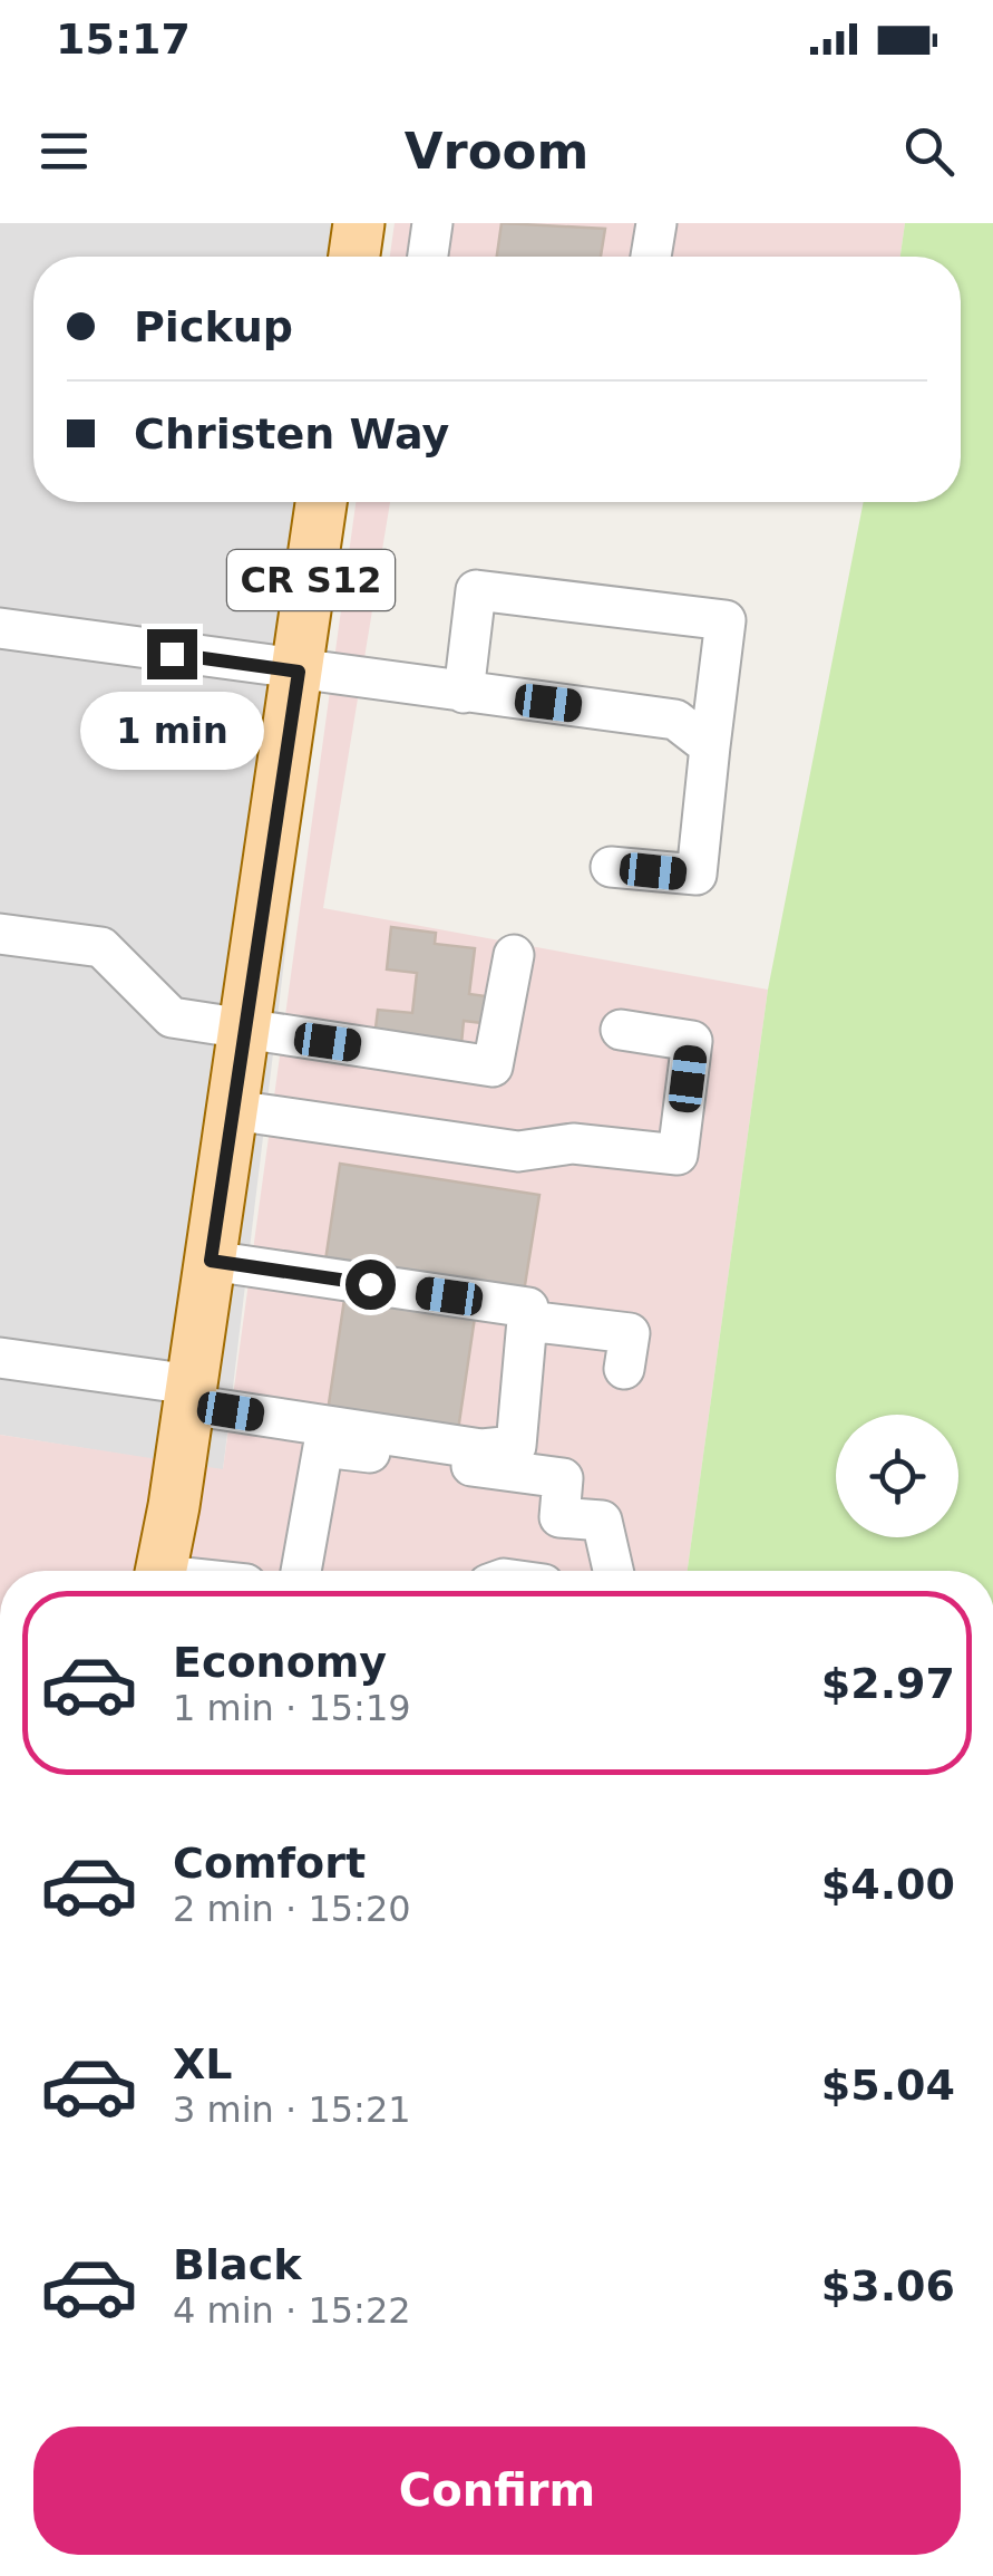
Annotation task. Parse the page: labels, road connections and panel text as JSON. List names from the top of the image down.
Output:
{
  "streets": {
    "main road": ["CR S12"]
  },
  "page": {
    "status": "15:17",
    "header": "Vroom",
    "banner": ["Pickup", "Christen Way"],
    "bubble": "1 min",
    "list": [
      {
        "name": "Economy",
        "note": "1 min · 15:19",
        "value": "$2.97"
      },
      {
        "name": "Comfort",
        "note": "2 min · 15:20",
        "value": "$4.00"
      },
      {
        "name": "XL",
        "note": "3 min · 15:21",
        "value": "$5.04"
      },
      {
        "name": "Black",
        "note": "4 min · 15:22",
        "value": "$3.06"
      }
    ],
    "buttons": "Confirm"
  }
}
